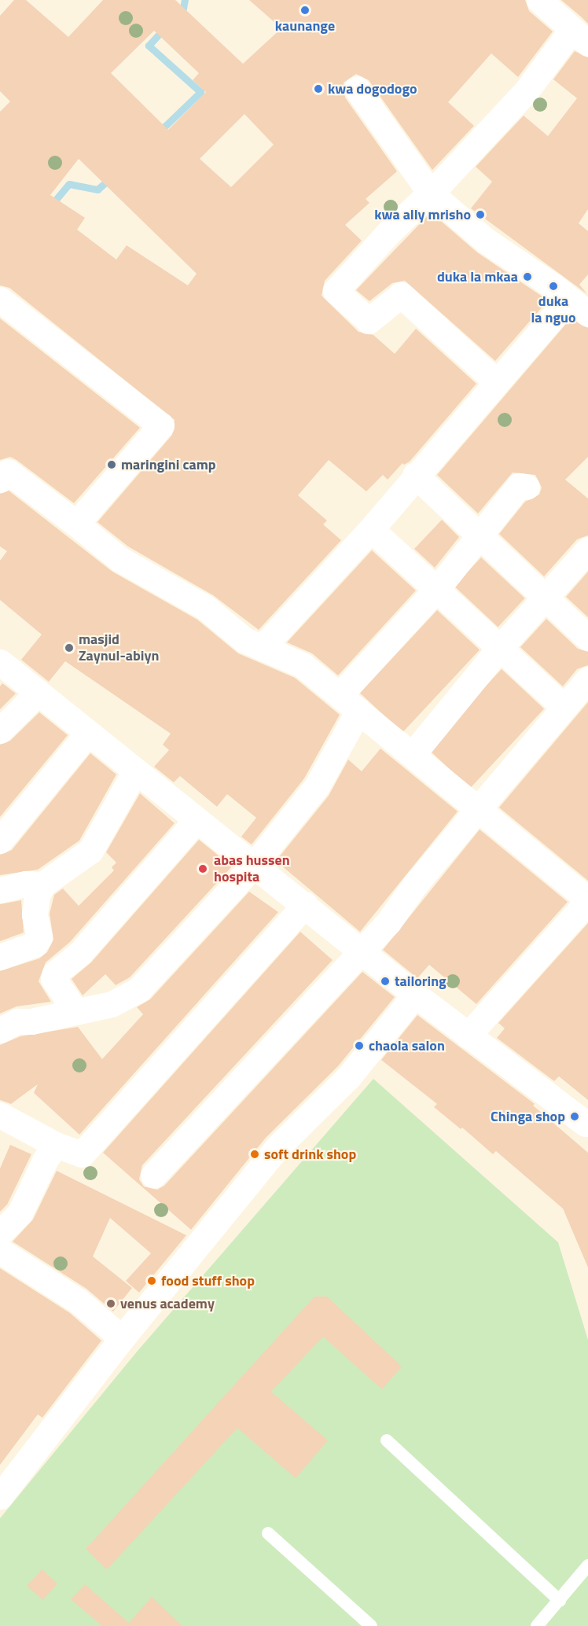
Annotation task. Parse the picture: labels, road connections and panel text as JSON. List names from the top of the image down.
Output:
{
  "places": [
    "kaunange",
    "kwa dogodogo",
    "kwa ally mrisho",
    "duka la mkaa",
    "duka la nguo",
    "maringini camp",
    "masjid Zaynul-abiyn",
    "abas hussen hospita",
    "tailoring",
    "chaola salon",
    "Chinga shop",
    "soft drink shop",
    "food stuff shop",
    "venus academy"
  ]
}
